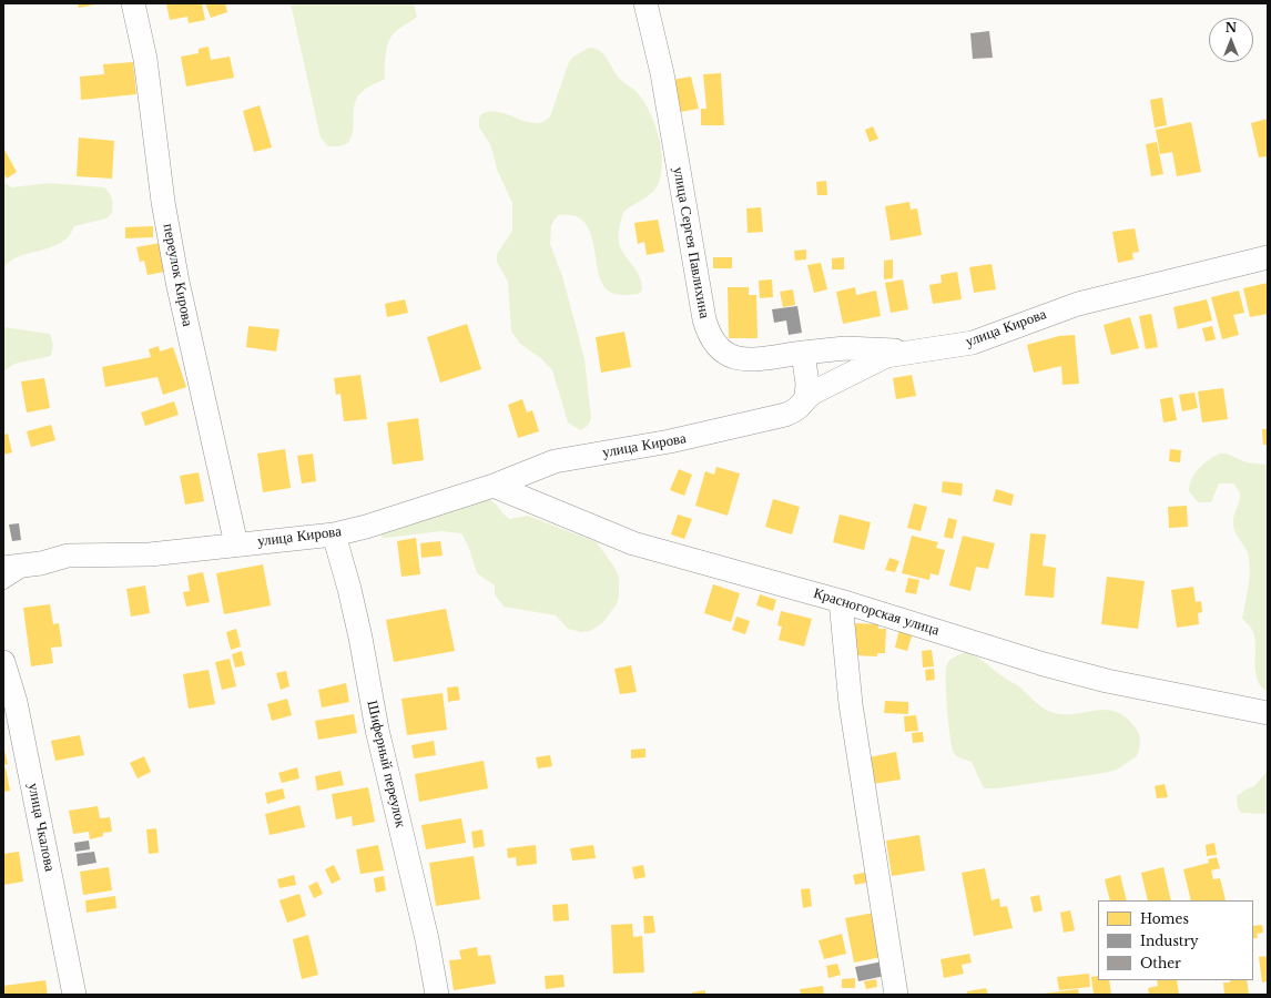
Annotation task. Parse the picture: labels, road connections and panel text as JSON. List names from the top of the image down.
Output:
{
  "streets": {
    "street": [
      "улица Сергея Павлихина",
      "переулок Кирова",
      "улица Кирова",
      "Красногорская улица",
      "Шиферный переулок",
      "улица Чкалова"
    ]
  },
  "crossings": [
    ["улица Сергея Павлихина", "улица Кирова"],
    ["переулок Кирова", "улица Кирова"],
    ["улица Кирова", "Красногорская улица"],
    ["улица Кирова", "Шиферный переулок"]
  ],
  "legend": ["Homes", "Industry", "Other"],
  "north": "top"
}
